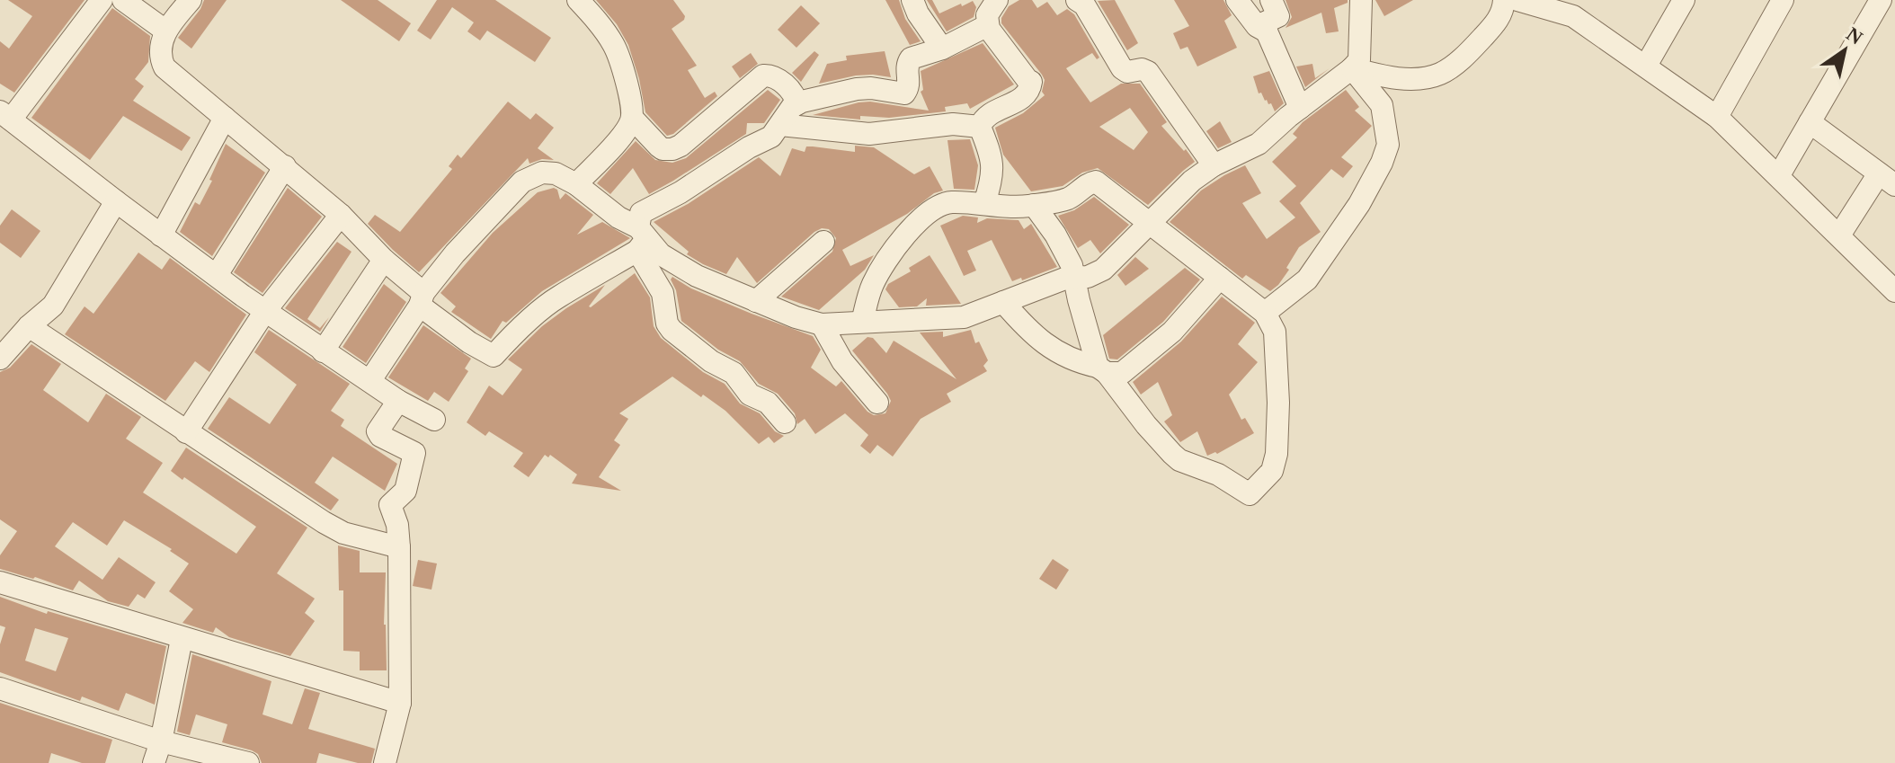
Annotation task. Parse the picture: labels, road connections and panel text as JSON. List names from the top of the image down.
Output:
{
  "north": "top right"
}
